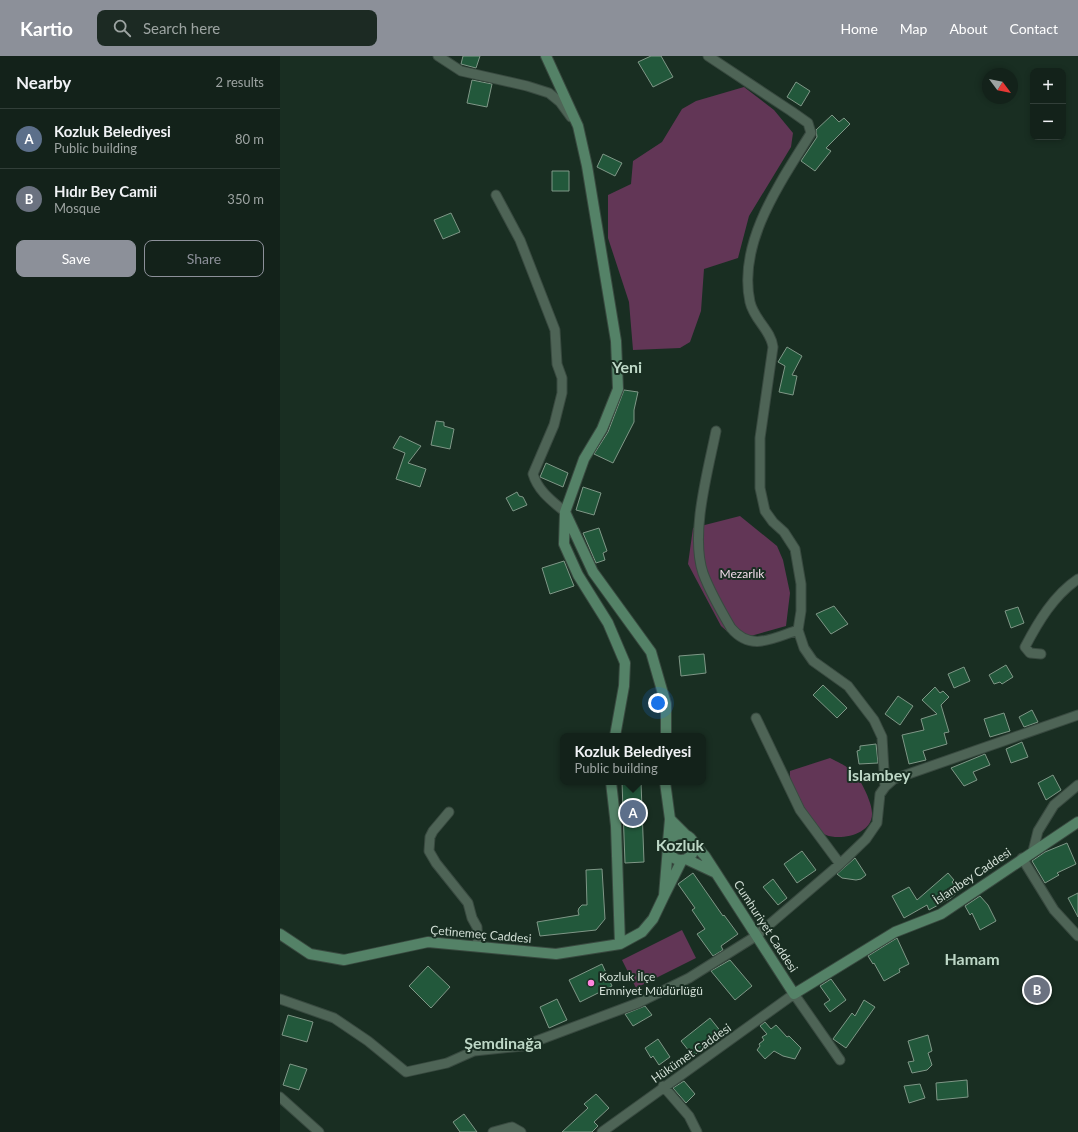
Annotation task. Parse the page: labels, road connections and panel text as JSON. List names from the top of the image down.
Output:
{
  "streets": {
    "street": [
      "İslambey Caddesi",
      "Cumhuriyet Caddesi",
      "Çetinemeç Caddesi",
      "Hükümet Caddesi"
    ]
  },
  "crossings": [
    ["İslambey Caddesi", "Cumhuriyet Caddesi"],
    ["İslambey Caddesi", "Hükümet Caddesi"],
    ["Cumhuriyet Caddesi", "Çetinemeç Caddesi"],
    ["Cumhuriyet Caddesi", "Hükümet Caddesi"]
  ],
  "districts": [
    "Yeni",
    "İslambey",
    "Kozluk",
    "Hamam",
    "Şemdinağa"
  ],
  "parks": ["Mezarlık"],
  "places": ["Kozluk İlçe Emniyet Müdürlüğü"],
  "north": "bottom right",
  "page": {
    "header": "Kartio",
    "search": "Search here",
    "nav": [
      "Home",
      "Map",
      "About",
      "Contact"
    ],
    "heading": ["Nearby", "2 results"],
    "map_buttons": ["+", "−"],
    "list": [
      {
        "mark": "A",
        "name": "Kozluk Belediyesi",
        "note": "Public building",
        "value": "80 m"
      },
      {
        "mark": "B",
        "name": "Hıdır Bey Camii",
        "note": "Mosque",
        "value": "350 m"
      }
    ],
    "buttons": ["Save", "Share"],
    "popup": ["Kozluk Belediyesi", "Public building"],
    "pins": ["A", "B"]
  }
}
